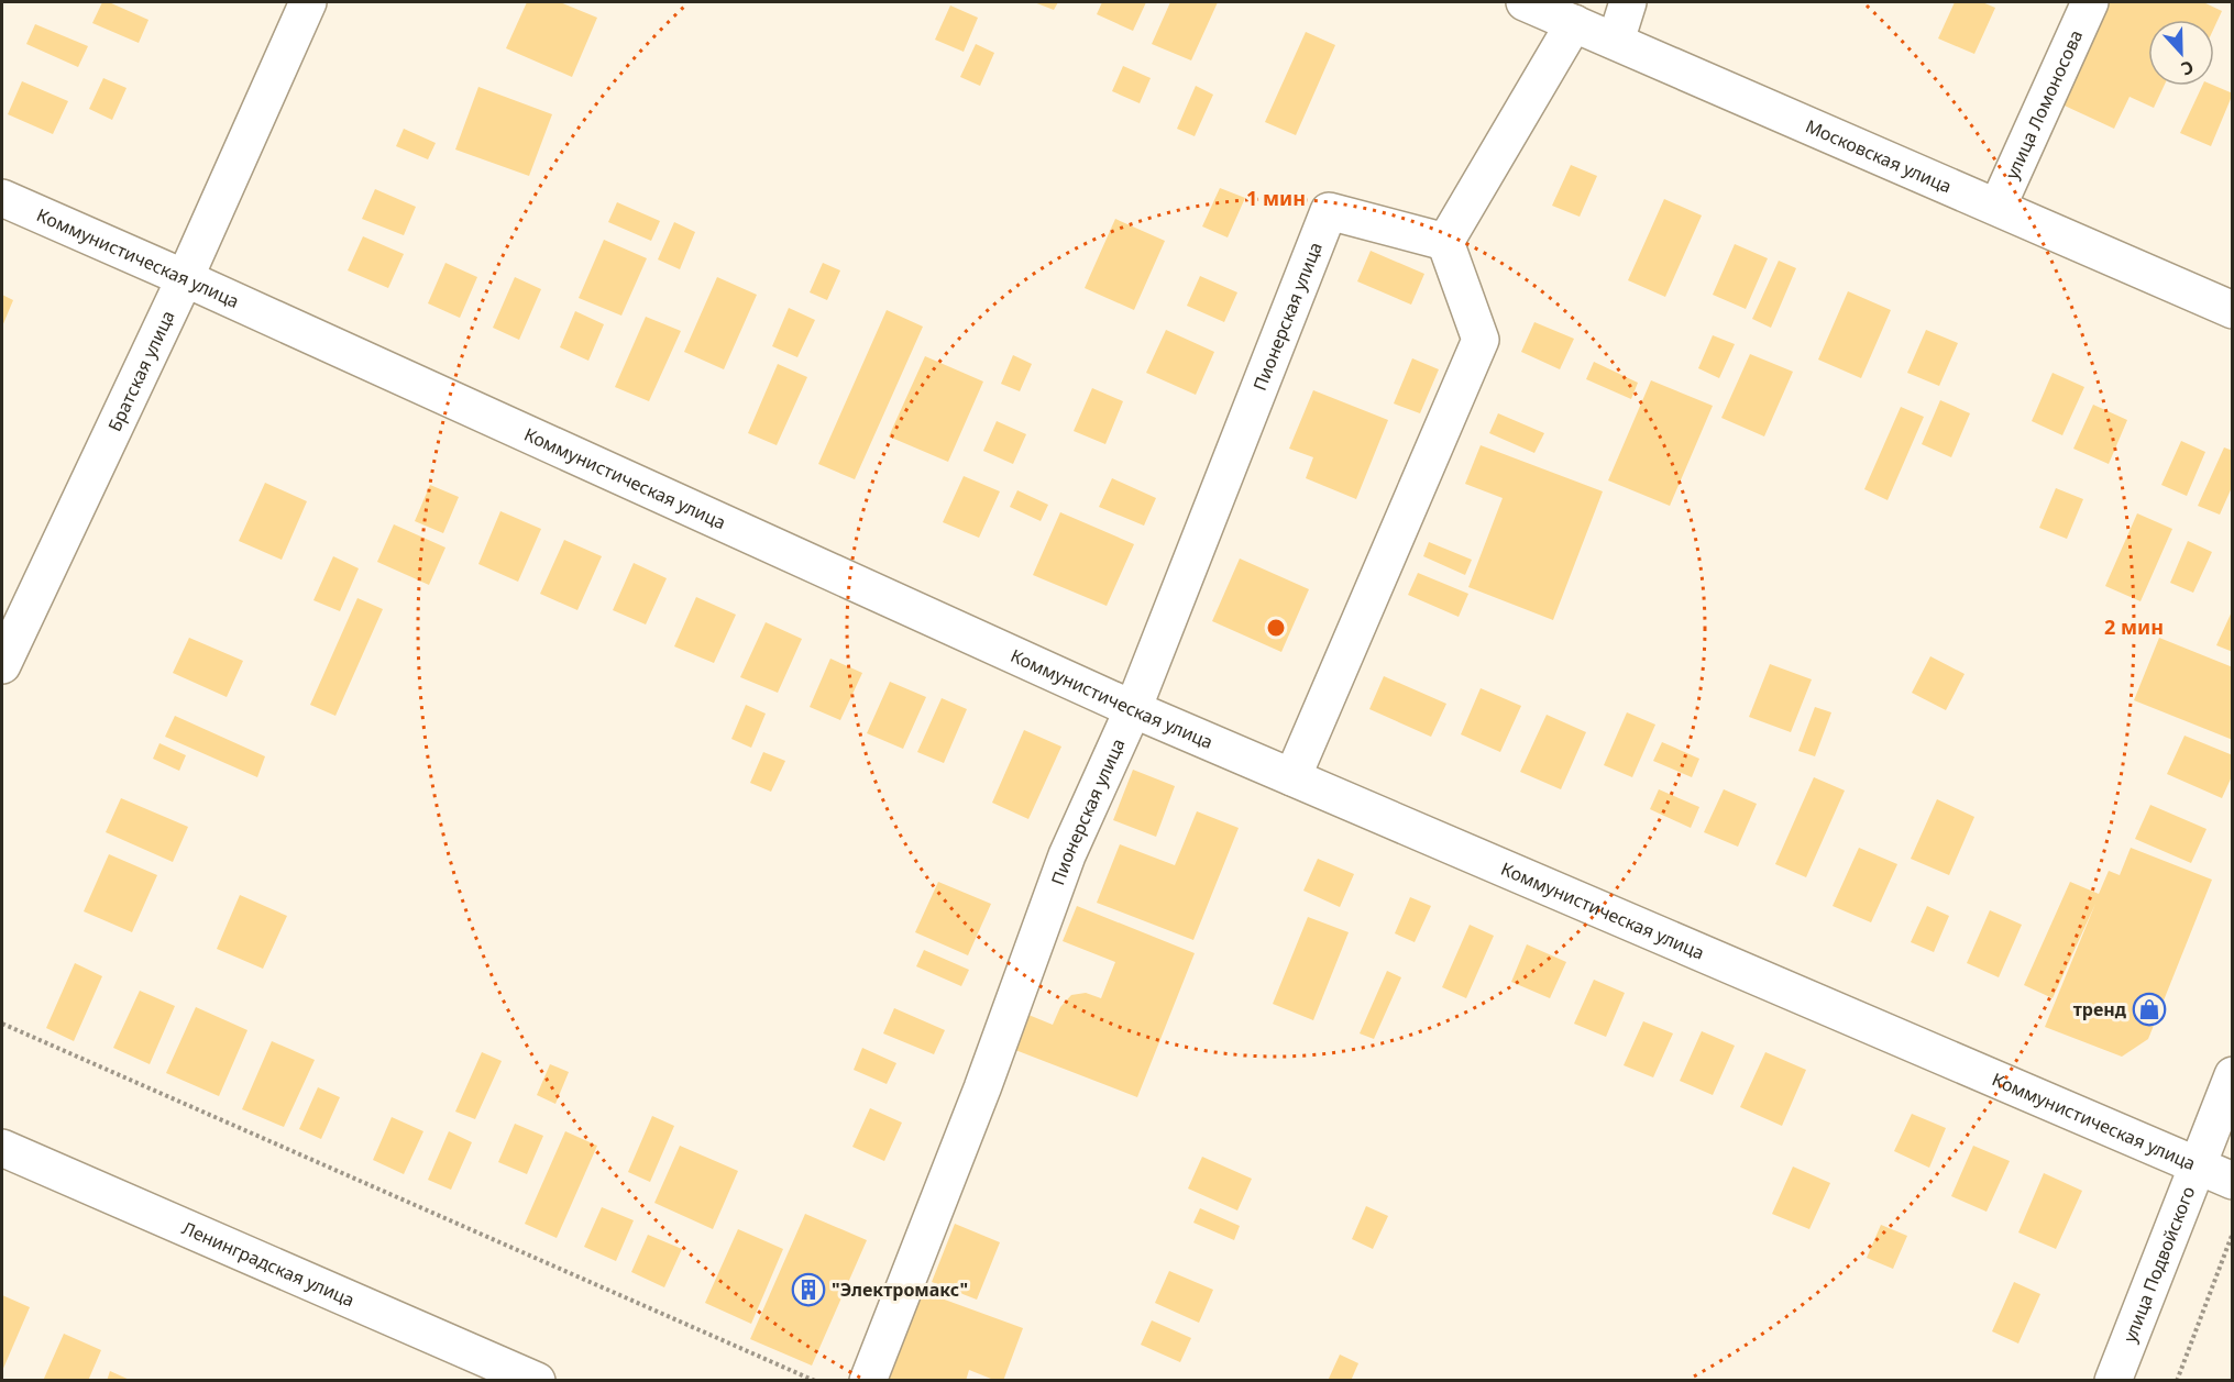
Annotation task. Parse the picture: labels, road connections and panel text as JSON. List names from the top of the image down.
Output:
{
  "streets": {
    "street": [
      "улица Ломоносова",
      "Московская улица",
      "Коммунистическая улица",
      "Пионерская улица",
      "Братская улица",
      "Ленинградская улица",
      "улица Подвойского"
    ]
  },
  "crossings": [
    ["улица Ломоносова", "Московская улица"],
    ["Коммунистическая улица", "Пионерская улица"],
    ["Коммунистическая улица", "Братская улица"],
    ["Коммунистическая улица", "улица Подвойского"]
  ],
  "places": {
    "shop": ["тренд"],
    "building": ["\"Электромакс\""]
  },
  "north": "bottom",
  "rings": ["1 мин", "2 мин"]
}
